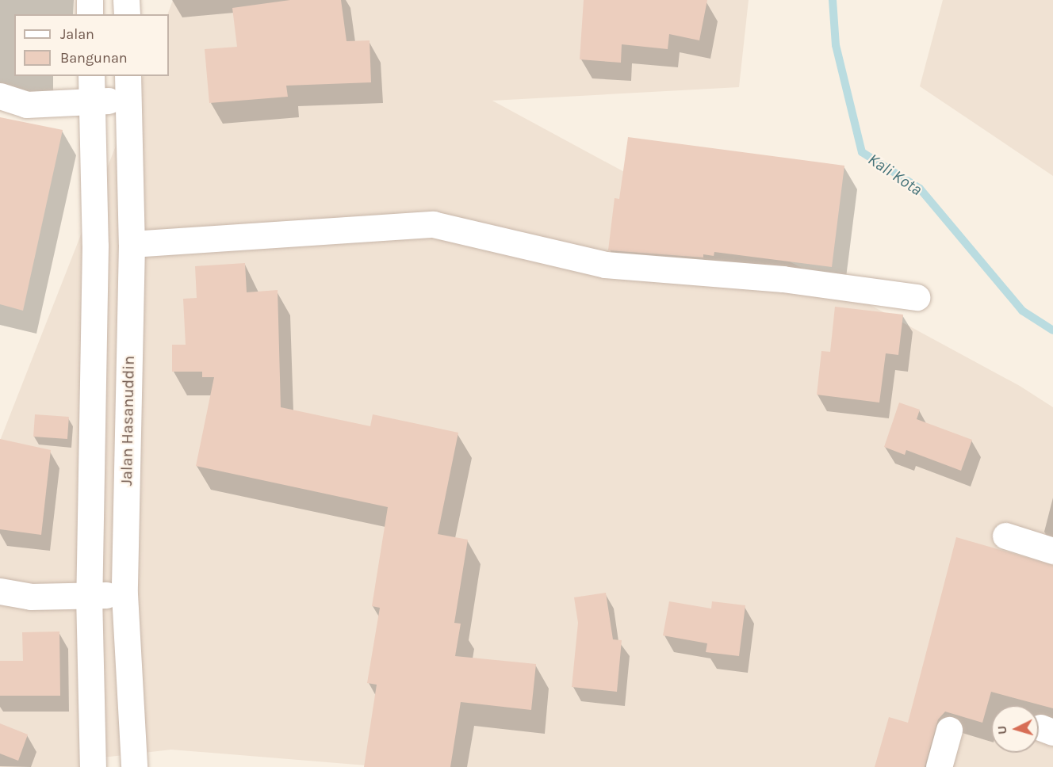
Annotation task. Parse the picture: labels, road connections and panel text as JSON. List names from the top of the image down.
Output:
{
  "streets": {
    "street": ["Jalan Hasanuddin"]
  },
  "water": ["Kali Kota"],
  "legend": ["Jalan", "Bangunan"],
  "north": "left"
}
